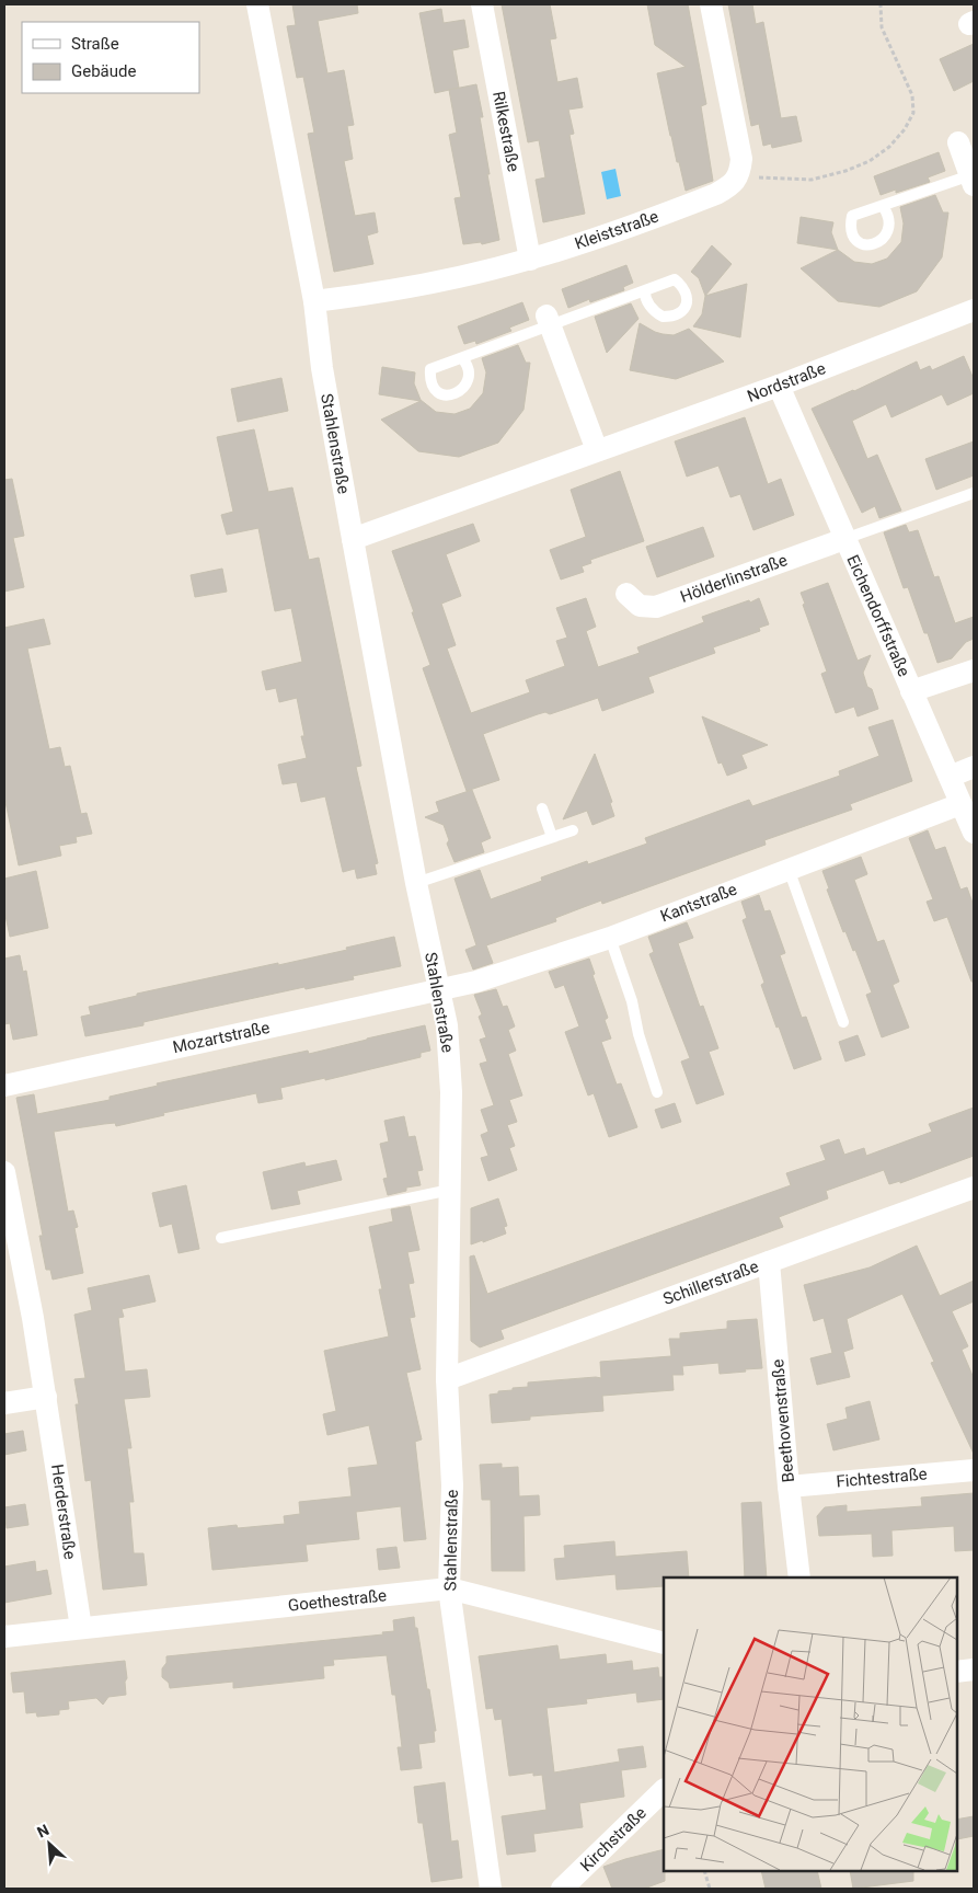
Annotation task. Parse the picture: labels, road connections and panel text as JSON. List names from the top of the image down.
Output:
{
  "streets": {
    "street": [
      "Rilkestraße",
      "Kleiststraße",
      "Nordstraße",
      "Stahlenstraße",
      "Hölderlinstraße",
      "Eichendorffstraße",
      "Kantstraße",
      "Mozartstraße",
      "Schillerstraße",
      "Beethovenstraße",
      "Fichtestraße",
      "Herderstraße",
      "Goethestraße",
      "Kirchstraße"
    ]
  },
  "crossings": [
    ["Rilkestraße", "Kleiststraße"],
    ["Kleiststraße", "Stahlenstraße"],
    ["Nordstraße", "Stahlenstraße"],
    ["Nordstraße", "Eichendorffstraße"],
    ["Stahlenstraße", "Kantstraße"],
    ["Stahlenstraße", "Mozartstraße"],
    ["Stahlenstraße", "Schillerstraße"],
    ["Stahlenstraße", "Goethestraße"],
    ["Hölderlinstraße", "Eichendorffstraße"],
    ["Eichendorffstraße", "Kantstraße"],
    ["Kantstraße", "Mozartstraße"],
    ["Schillerstraße", "Beethovenstraße"],
    ["Beethovenstraße", "Fichtestraße"],
    ["Herderstraße", "Goethestraße"]
  ],
  "legend": ["Straße", "Gebäude"],
  "north": "top left"
}
